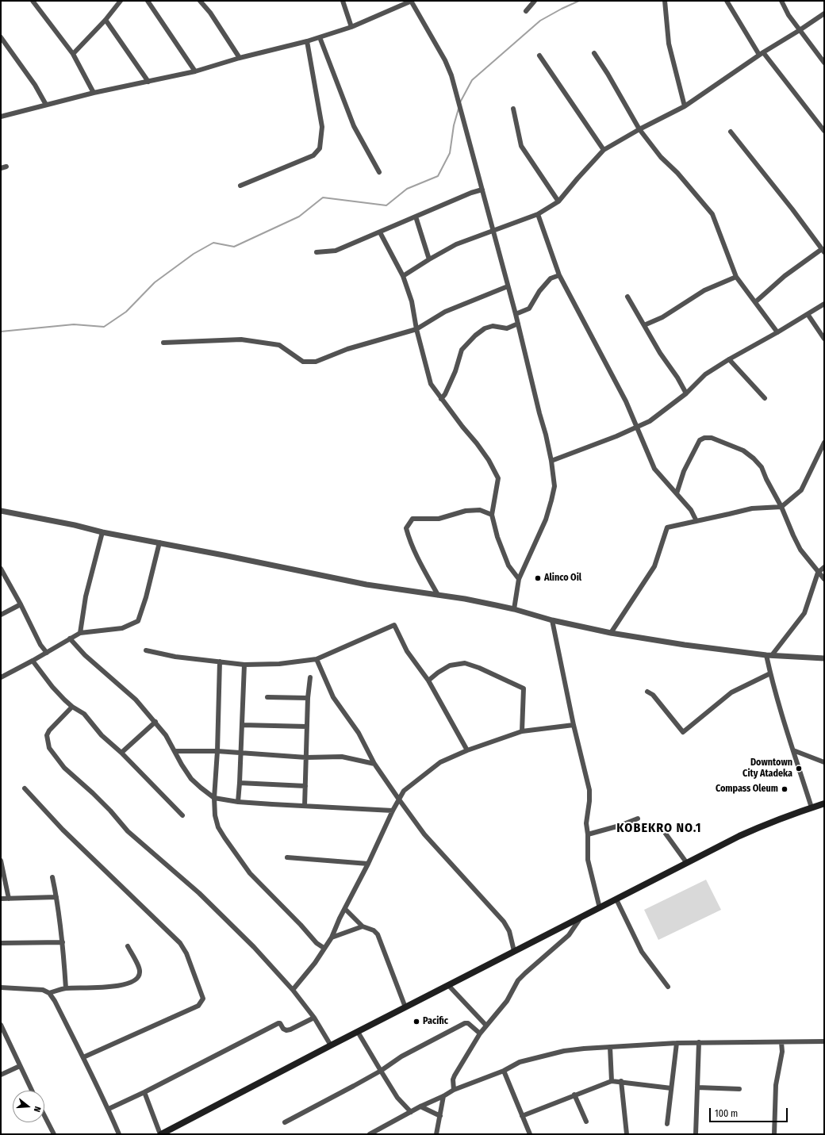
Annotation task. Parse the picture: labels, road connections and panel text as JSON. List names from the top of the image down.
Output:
{
  "districts": ["KOBEKRO NO.1"],
  "places": [
    "Alinco Oil",
    "Downtown City Atadeka",
    "Compass Oleum",
    "Pacific"
  ],
  "scale_bar": "100 m",
  "north": "right"
}
